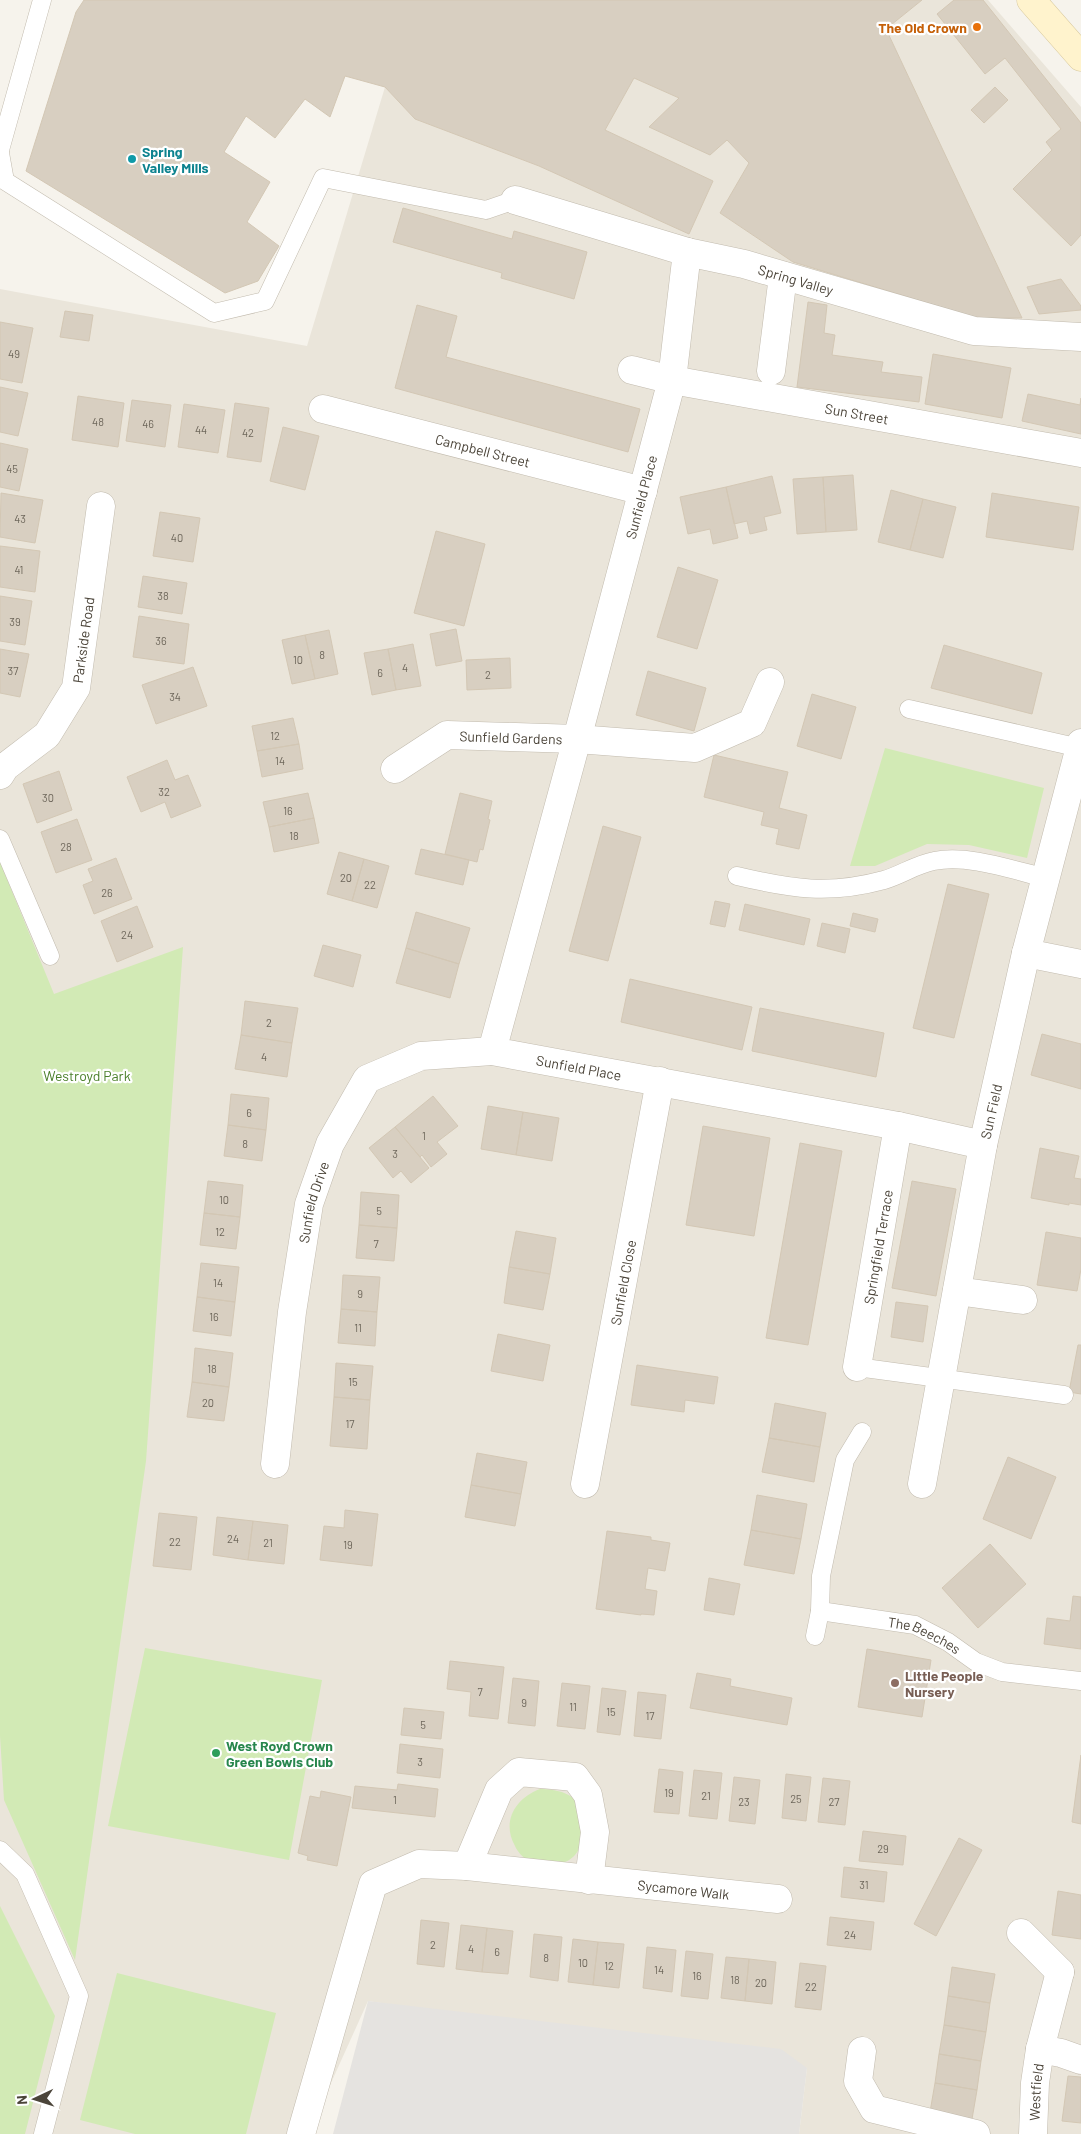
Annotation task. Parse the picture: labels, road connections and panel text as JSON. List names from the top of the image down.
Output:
{
  "streets": {
    "street": [
      "Spring Valley",
      "Sun Street",
      "Campbell Street",
      "Sunfield Place",
      "Parkside Road",
      "Sunfield Gardens",
      "Sun Field",
      "Sunfield Drive",
      "Springfield Terrace",
      "Sunfield Close",
      "Sycamore Walk",
      "Westfield"
    ],
    "lane": ["The Beeches"]
  },
  "crossings": [
    ["Spring Valley", "Sunfield Place"],
    ["Sun Street", "Sunfield Place"],
    ["Campbell Street", "Sunfield Place"],
    ["Sunfield Place", "Sunfield Gardens"],
    ["Sunfield Place", "Sun Field"],
    ["Sunfield Place", "Sunfield Drive"],
    ["Sunfield Place", "Springfield Terrace"],
    ["Sunfield Place", "Sunfield Close"]
  ],
  "parks": ["Westroyd Park"],
  "places": [
    "The Old Crown",
    "Spring Valley Mills",
    "Little People Nursery",
    "West Royd Crown Green Bowls Club"
  ],
  "house_numbers": [
    "49",
    "48",
    "46",
    "44",
    "42",
    "45",
    "43",
    "40",
    "41",
    "38",
    "39",
    "36",
    "8",
    "10",
    "4",
    "37",
    "6",
    "2",
    "34",
    "12",
    "14",
    "32",
    "30",
    "16",
    "18",
    "28",
    "20",
    "22",
    "26",
    "24",
    "2",
    "4",
    "6",
    "1",
    "8",
    "3",
    "10",
    "5",
    "12",
    "7",
    "14",
    "9",
    "16",
    "11",
    "18",
    "15",
    "20",
    "17",
    "24",
    "22",
    "21",
    "19",
    "7",
    "9",
    "11",
    "15",
    "17",
    "5",
    "3",
    "19",
    "21",
    "25",
    "1",
    "23",
    "27",
    "29",
    "31",
    "24",
    "2",
    "4",
    "6",
    "8",
    "10",
    "12",
    "14",
    "16",
    "18",
    "20",
    "22"
  ],
  "north": "left"
}
